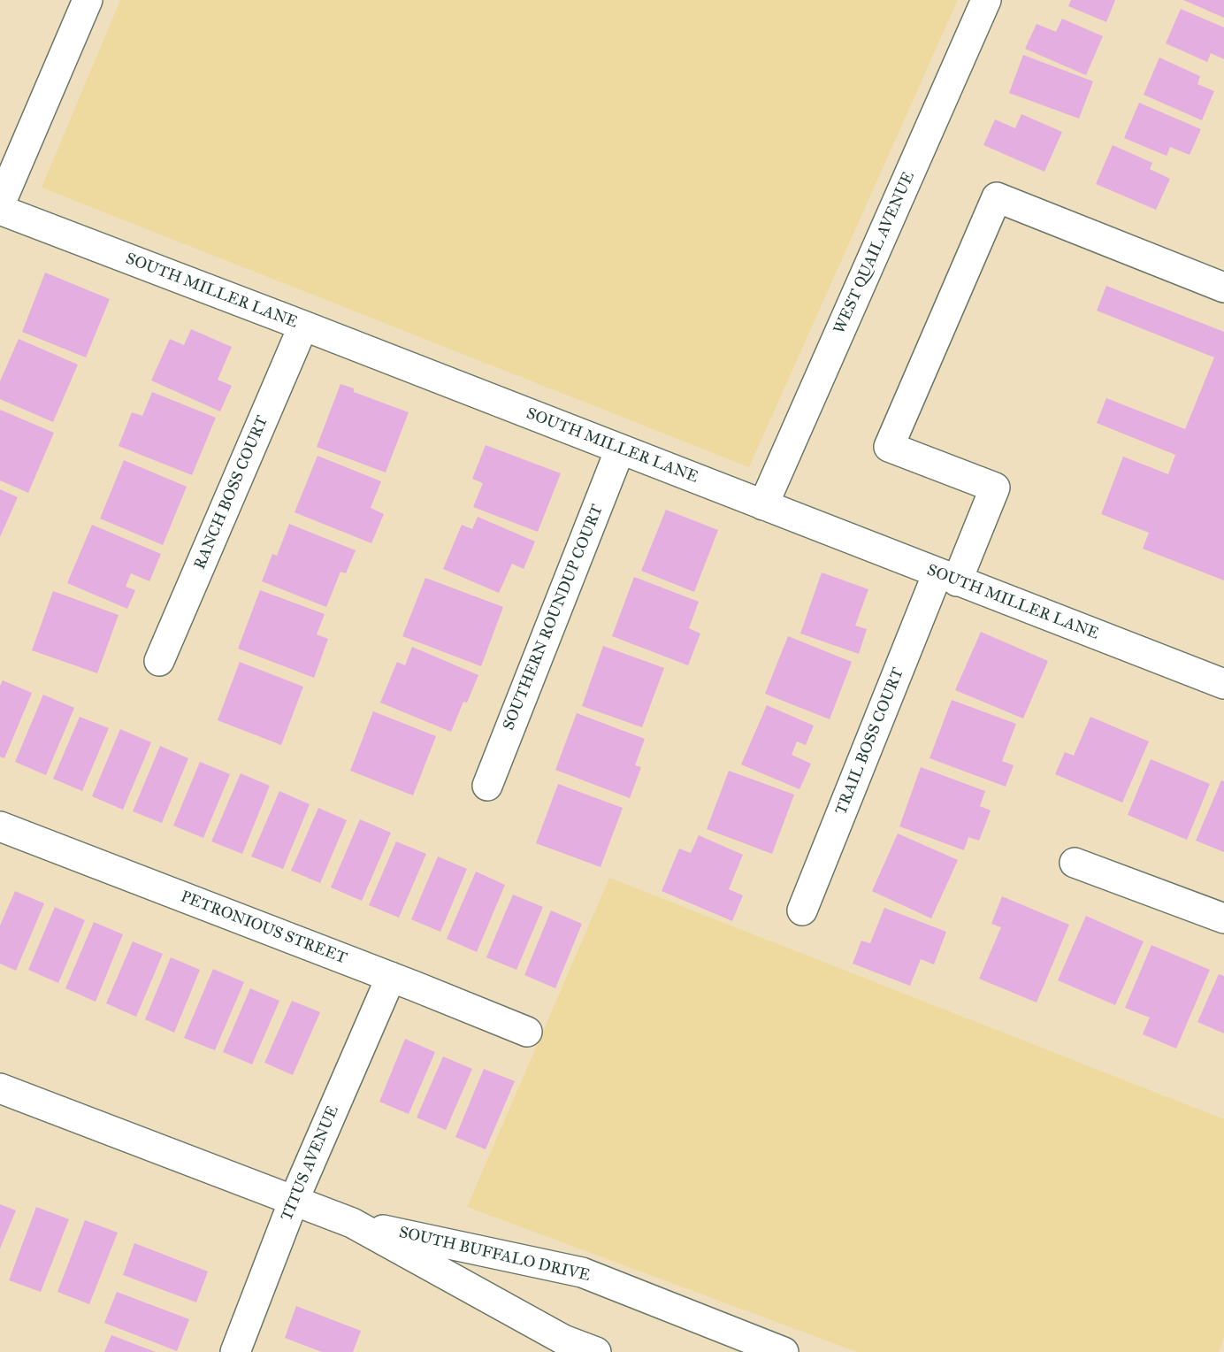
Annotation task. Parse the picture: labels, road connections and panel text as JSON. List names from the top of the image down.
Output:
{
  "streets": {
    "street": [
      "WEST QUAIL AVENUE",
      "SOUTH MILLER LANE",
      "RANCH BOSS COURT",
      "SOUTHERN ROUNDUP COURT",
      "TRAIL BOSS COURT",
      "PETRONIOUS STREET",
      "TITUS AVENUE",
      "SOUTH BUFFALO DRIVE"
    ]
  },
  "crossings": [
    ["WEST QUAIL AVENUE", "SOUTH MILLER LANE"],
    ["SOUTH MILLER LANE", "RANCH BOSS COURT"],
    ["SOUTH MILLER LANE", "SOUTHERN ROUNDUP COURT"],
    ["SOUTH MILLER LANE", "TRAIL BOSS COURT"],
    ["PETRONIOUS STREET", "TITUS AVENUE"],
    ["TITUS AVENUE", "SOUTH BUFFALO DRIVE"]
  ]
}
